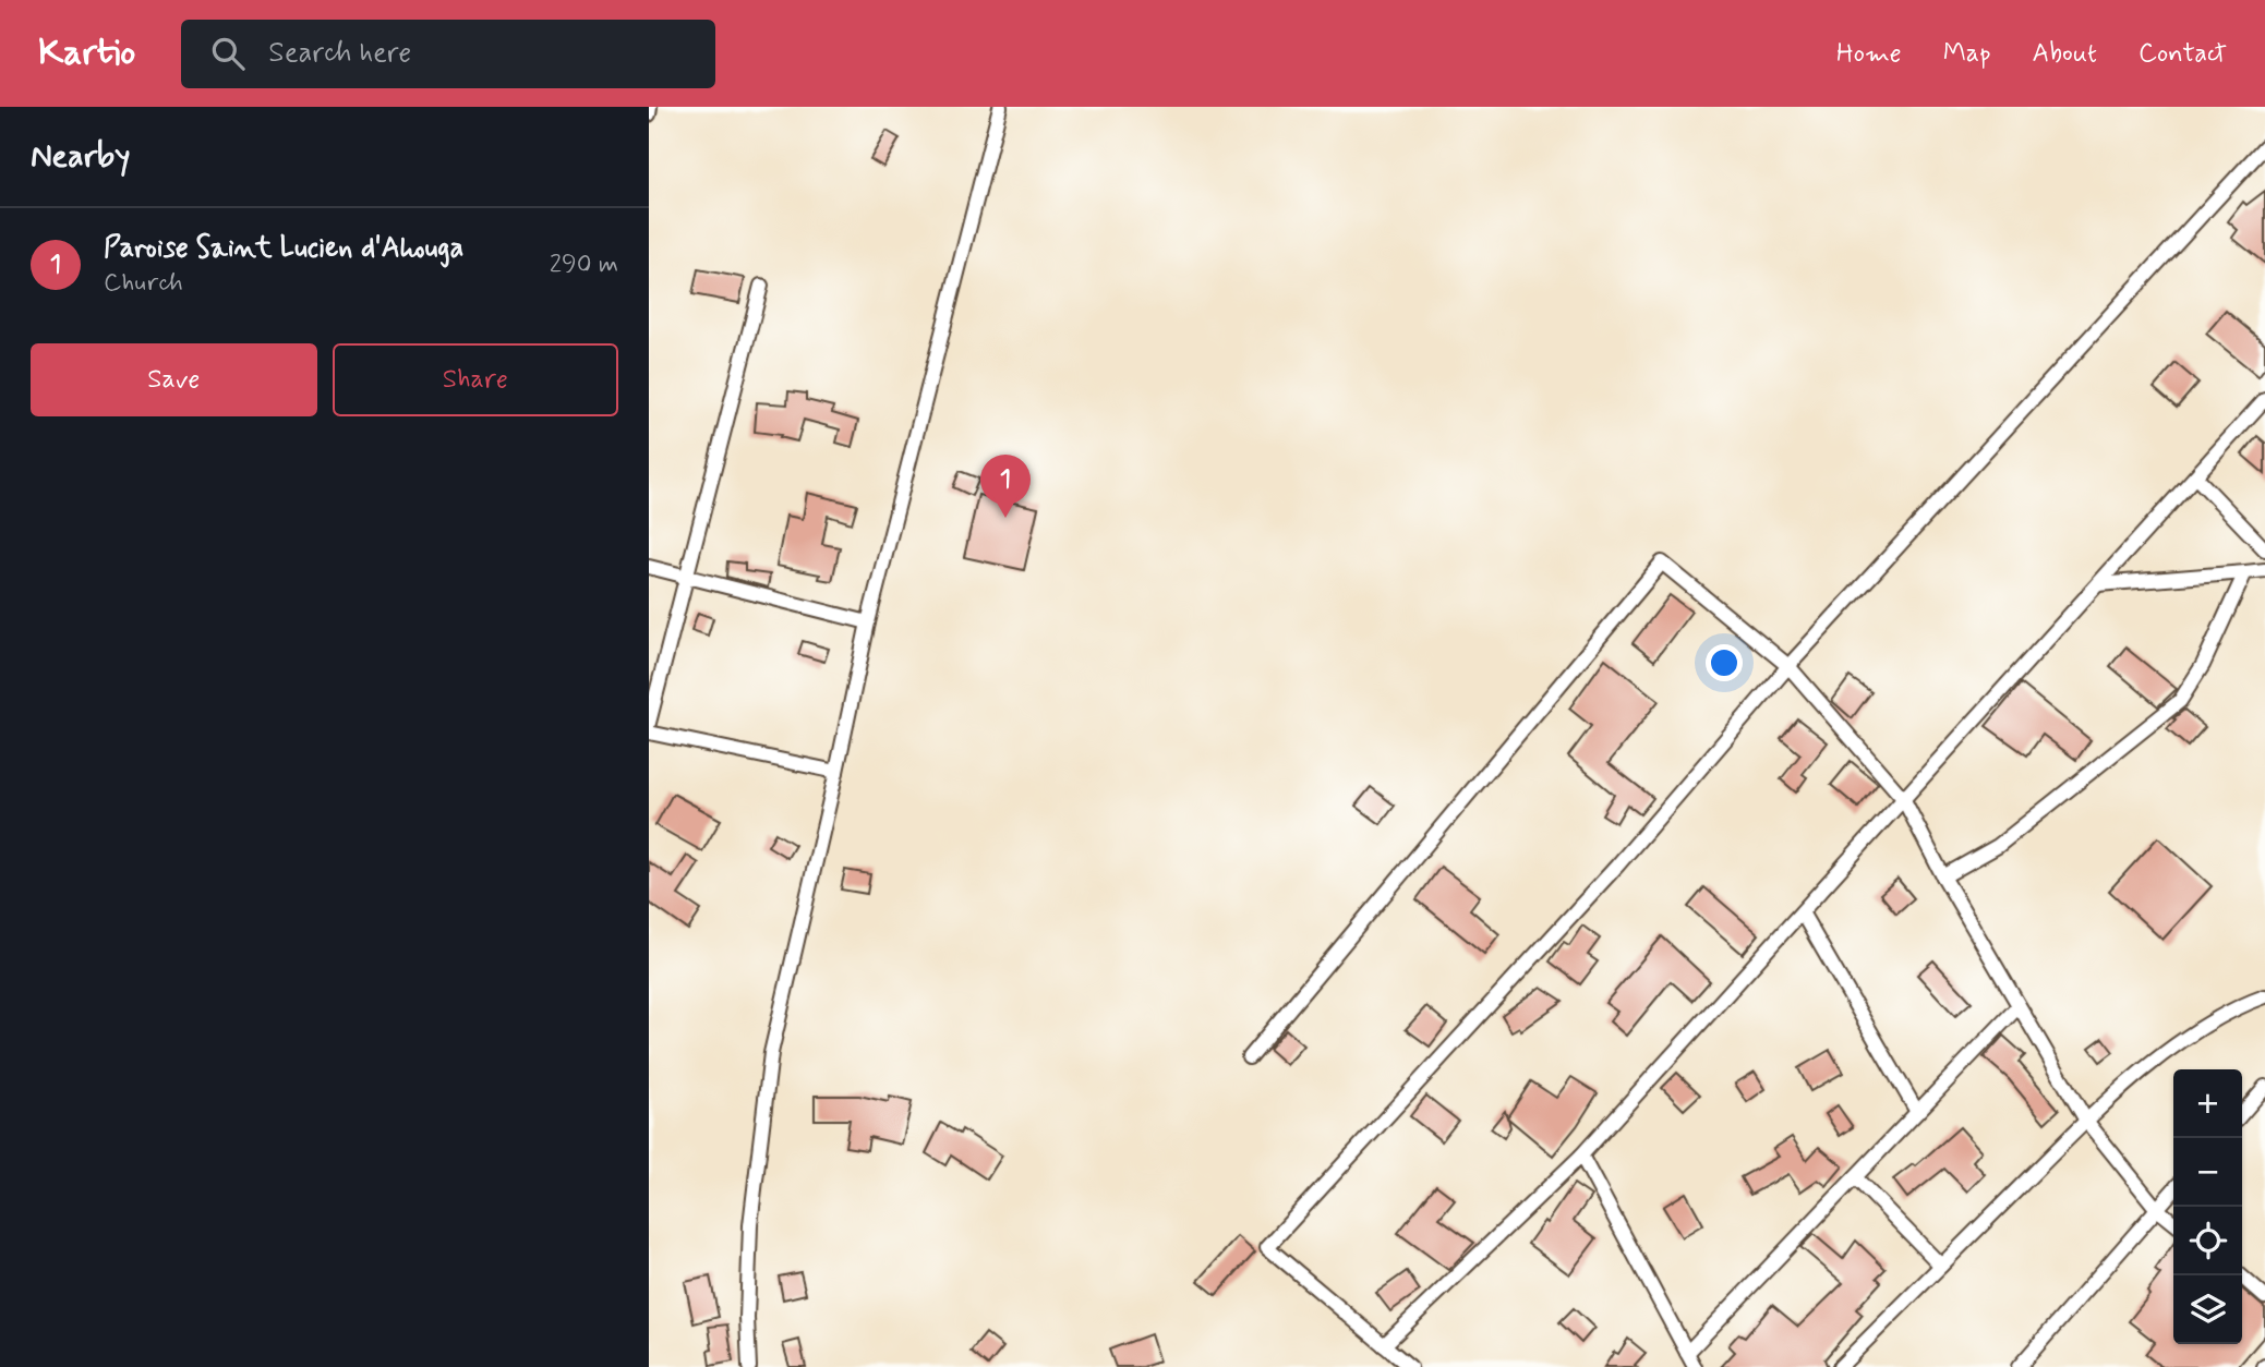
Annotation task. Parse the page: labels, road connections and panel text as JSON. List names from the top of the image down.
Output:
{
  "page": {
    "header": "Kartio",
    "search": "Search here",
    "nav": [
      "Home",
      "Map",
      "About",
      "Contact"
    ],
    "heading": "Nearby",
    "list": [
      {
        "mark": "1",
        "name": "Paroise Saint Lucien d'Ahouga",
        "note": "Church",
        "value": "290 m"
      }
    ],
    "buttons": ["Save", "Share"],
    "pins": "1",
    "map_buttons": ["+", "−"]
  }
}
